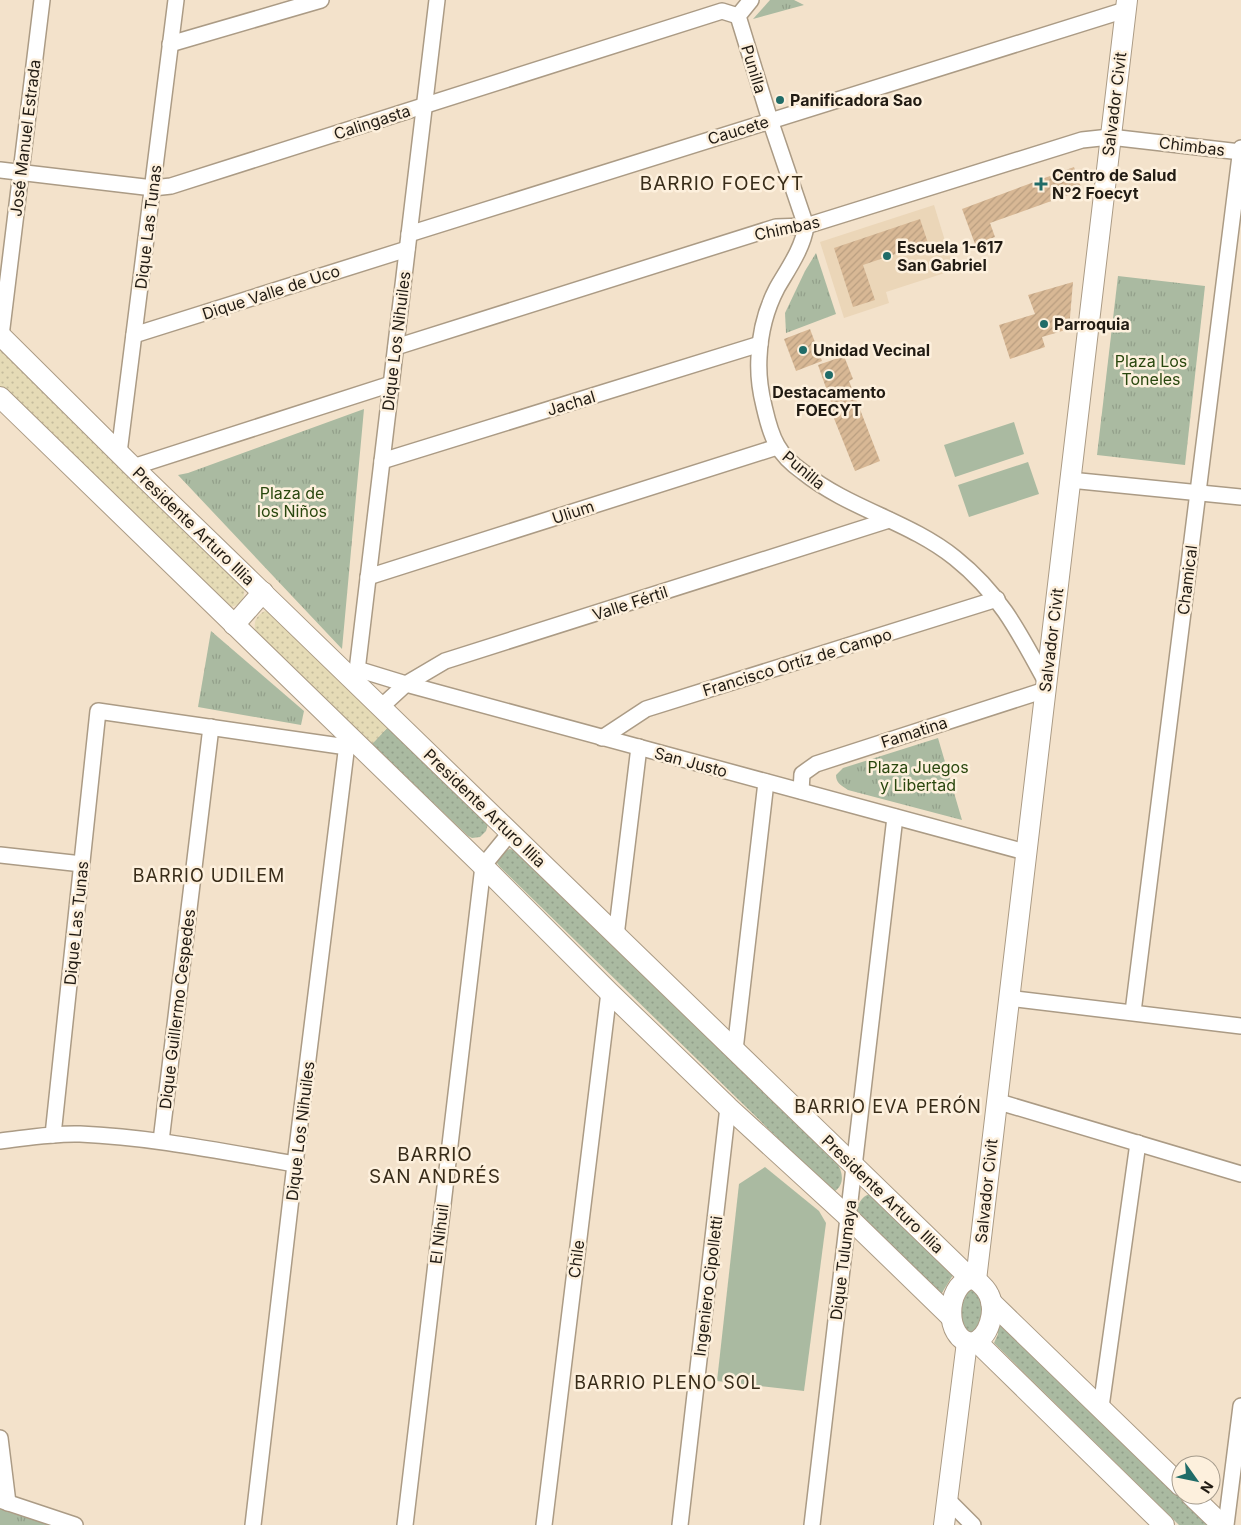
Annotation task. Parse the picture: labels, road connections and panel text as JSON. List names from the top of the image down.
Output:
{
  "streets": {
    "street": [
      "Punilla",
      "Salvador Civit",
      "Calingasta",
      "Caucete",
      "José Manuel Estrada",
      "Chimbas",
      "Dique Las Tunas",
      "Dique Valle de Uco",
      "Dique Los Nihuiles",
      "Jachal",
      "Ulium",
      "Presidente Arturo Illia",
      "Chamical",
      "Valle Fértil",
      "Francisco Ortíz de Campo",
      "Famatina",
      "San Justo",
      "Dique Guillermo Cespedes",
      "El Nihuil",
      "Chile",
      "Dique Tulumaya",
      "Ingeniero Cipolletti"
    ]
  },
  "crossings": [
    ["Punilla", "Salvador Civit"],
    ["Punilla", "Calingasta"],
    ["Punilla", "Caucete"],
    ["Punilla", "Chimbas"],
    ["Punilla", "Jachal"],
    ["Punilla", "Ulium"],
    ["Punilla", "Valle Fértil"],
    ["Punilla", "Francisco Ortíz de Campo"],
    ["Punilla", "Famatina"],
    ["Salvador Civit", "Caucete"],
    ["Salvador Civit", "Chimbas"],
    ["Salvador Civit", "Presidente Arturo Illia"],
    ["Salvador Civit", "Famatina"],
    ["Salvador Civit", "San Justo"],
    ["Calingasta", "José Manuel Estrada"],
    ["Calingasta", "Dique Las Tunas"],
    ["Calingasta", "Dique Los Nihuiles"],
    ["Caucete", "Dique Valle de Uco"],
    ["Caucete", "Dique Los Nihuiles"],
    ["José Manuel Estrada", "Presidente Arturo Illia"],
    ["Chimbas", "Dique Los Nihuiles"],
    ["Chimbas", "Chamical"],
    ["Dique Las Tunas", "Dique Valle de Uco"],
    ["Dique Las Tunas", "Presidente Arturo Illia"],
    ["Dique Las Tunas", "Dique Guillermo Cespedes"],
    ["Dique Valle de Uco", "Dique Los Nihuiles"],
    ["Dique Los Nihuiles", "Jachal"],
    ["Dique Los Nihuiles", "Ulium"],
    ["Dique Los Nihuiles", "Presidente Arturo Illia"],
    ["Dique Los Nihuiles", "San Justo"],
    ["Presidente Arturo Illia", "Valle Fértil"],
    ["Presidente Arturo Illia", "San Justo"],
    ["Presidente Arturo Illia", "Dique Tulumaya"],
    ["Valle Fértil", "San Justo"],
    ["Francisco Ortíz de Campo", "San Justo"],
    ["Famatina", "San Justo"],
    ["San Justo", "Dique Tulumaya"]
  ],
  "districts": [
    "BARRIO FOECYT",
    "BARRIO UDILEM",
    "BARRIO EVA PERÓN",
    "BARRIO SAN ANDRÉS",
    "BARRIO PLENO SOL"
  ],
  "parks": ["Plaza Los Toneles", "Plaza de los Niños", "Plaza Juegos y Libertad"],
  "places": {
    "other": [
      "Panificadora Sao",
      "Escuela 1-617 San Gabriel",
      "Parroquia",
      "Unidad Vecinal",
      "Destacamento FOECYT"
    ],
    "health": ["Centro de Salud N°2 Foecyt"]
  },
  "north": "bottom right"
}
